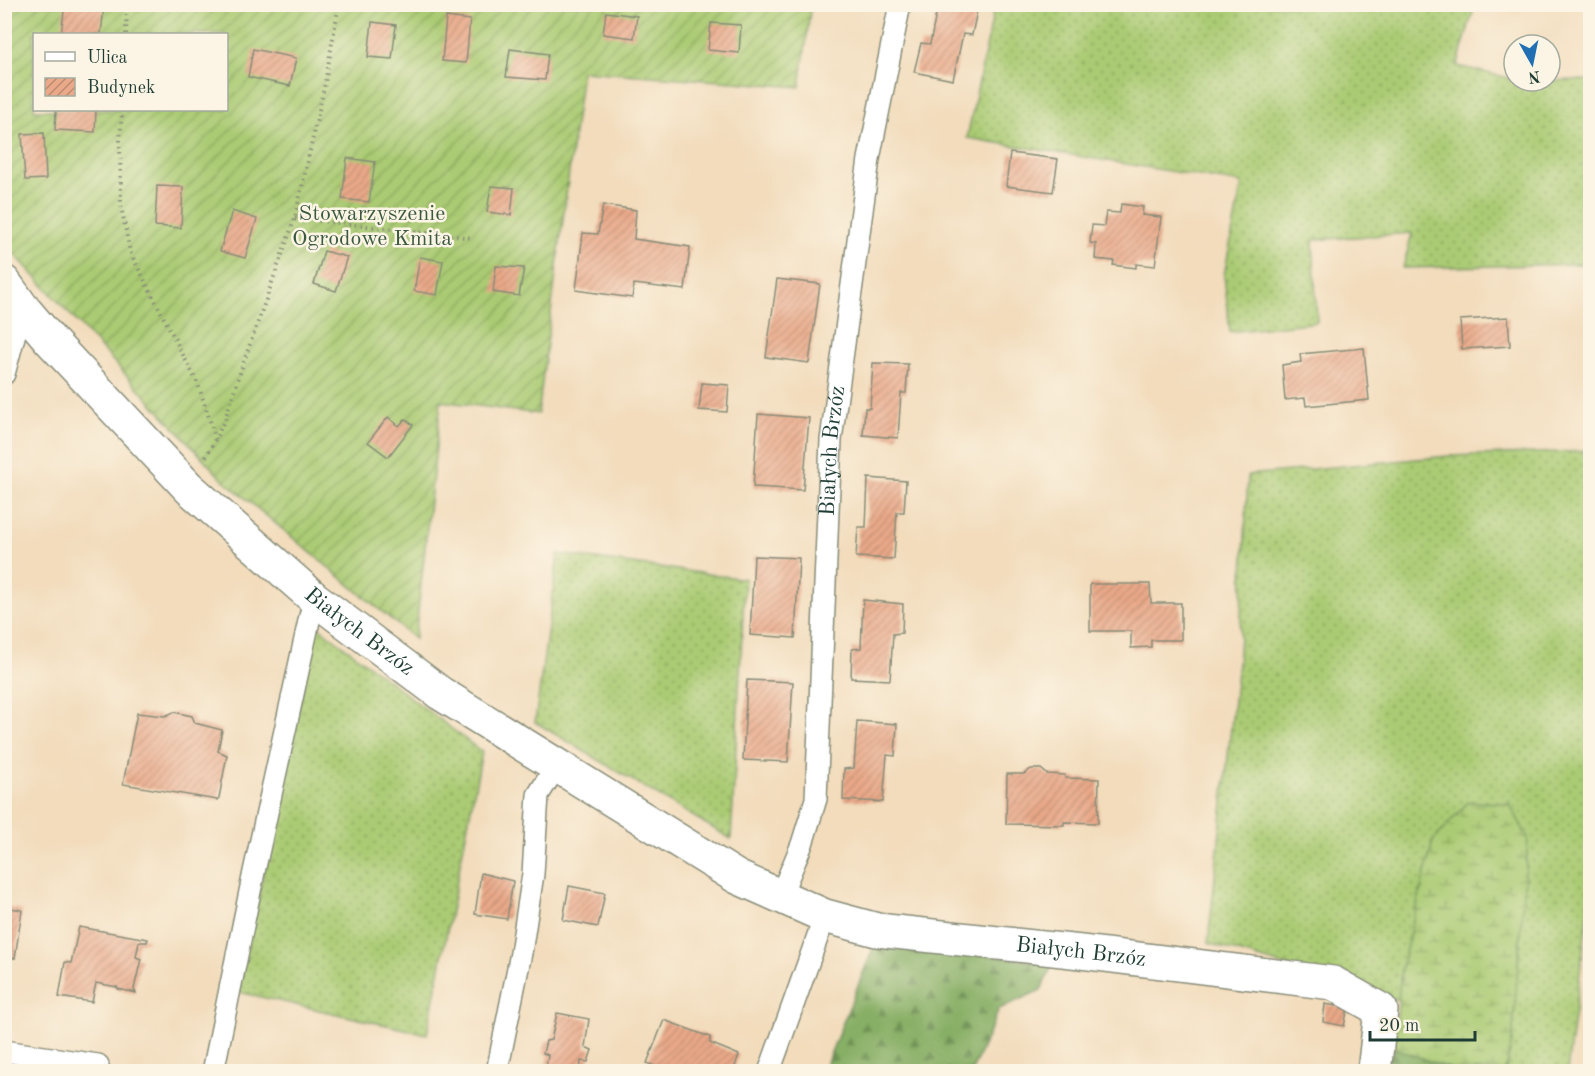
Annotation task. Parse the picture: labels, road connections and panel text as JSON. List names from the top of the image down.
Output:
{
  "streets": {
    "street": ["Białych Brzóz"]
  },
  "parks": ["Stowarzyszenie Ogrodowe Kmita"],
  "legend": ["Ulica", "Budynek"],
  "scale_bar": "20 m",
  "north": "bottom"
}
